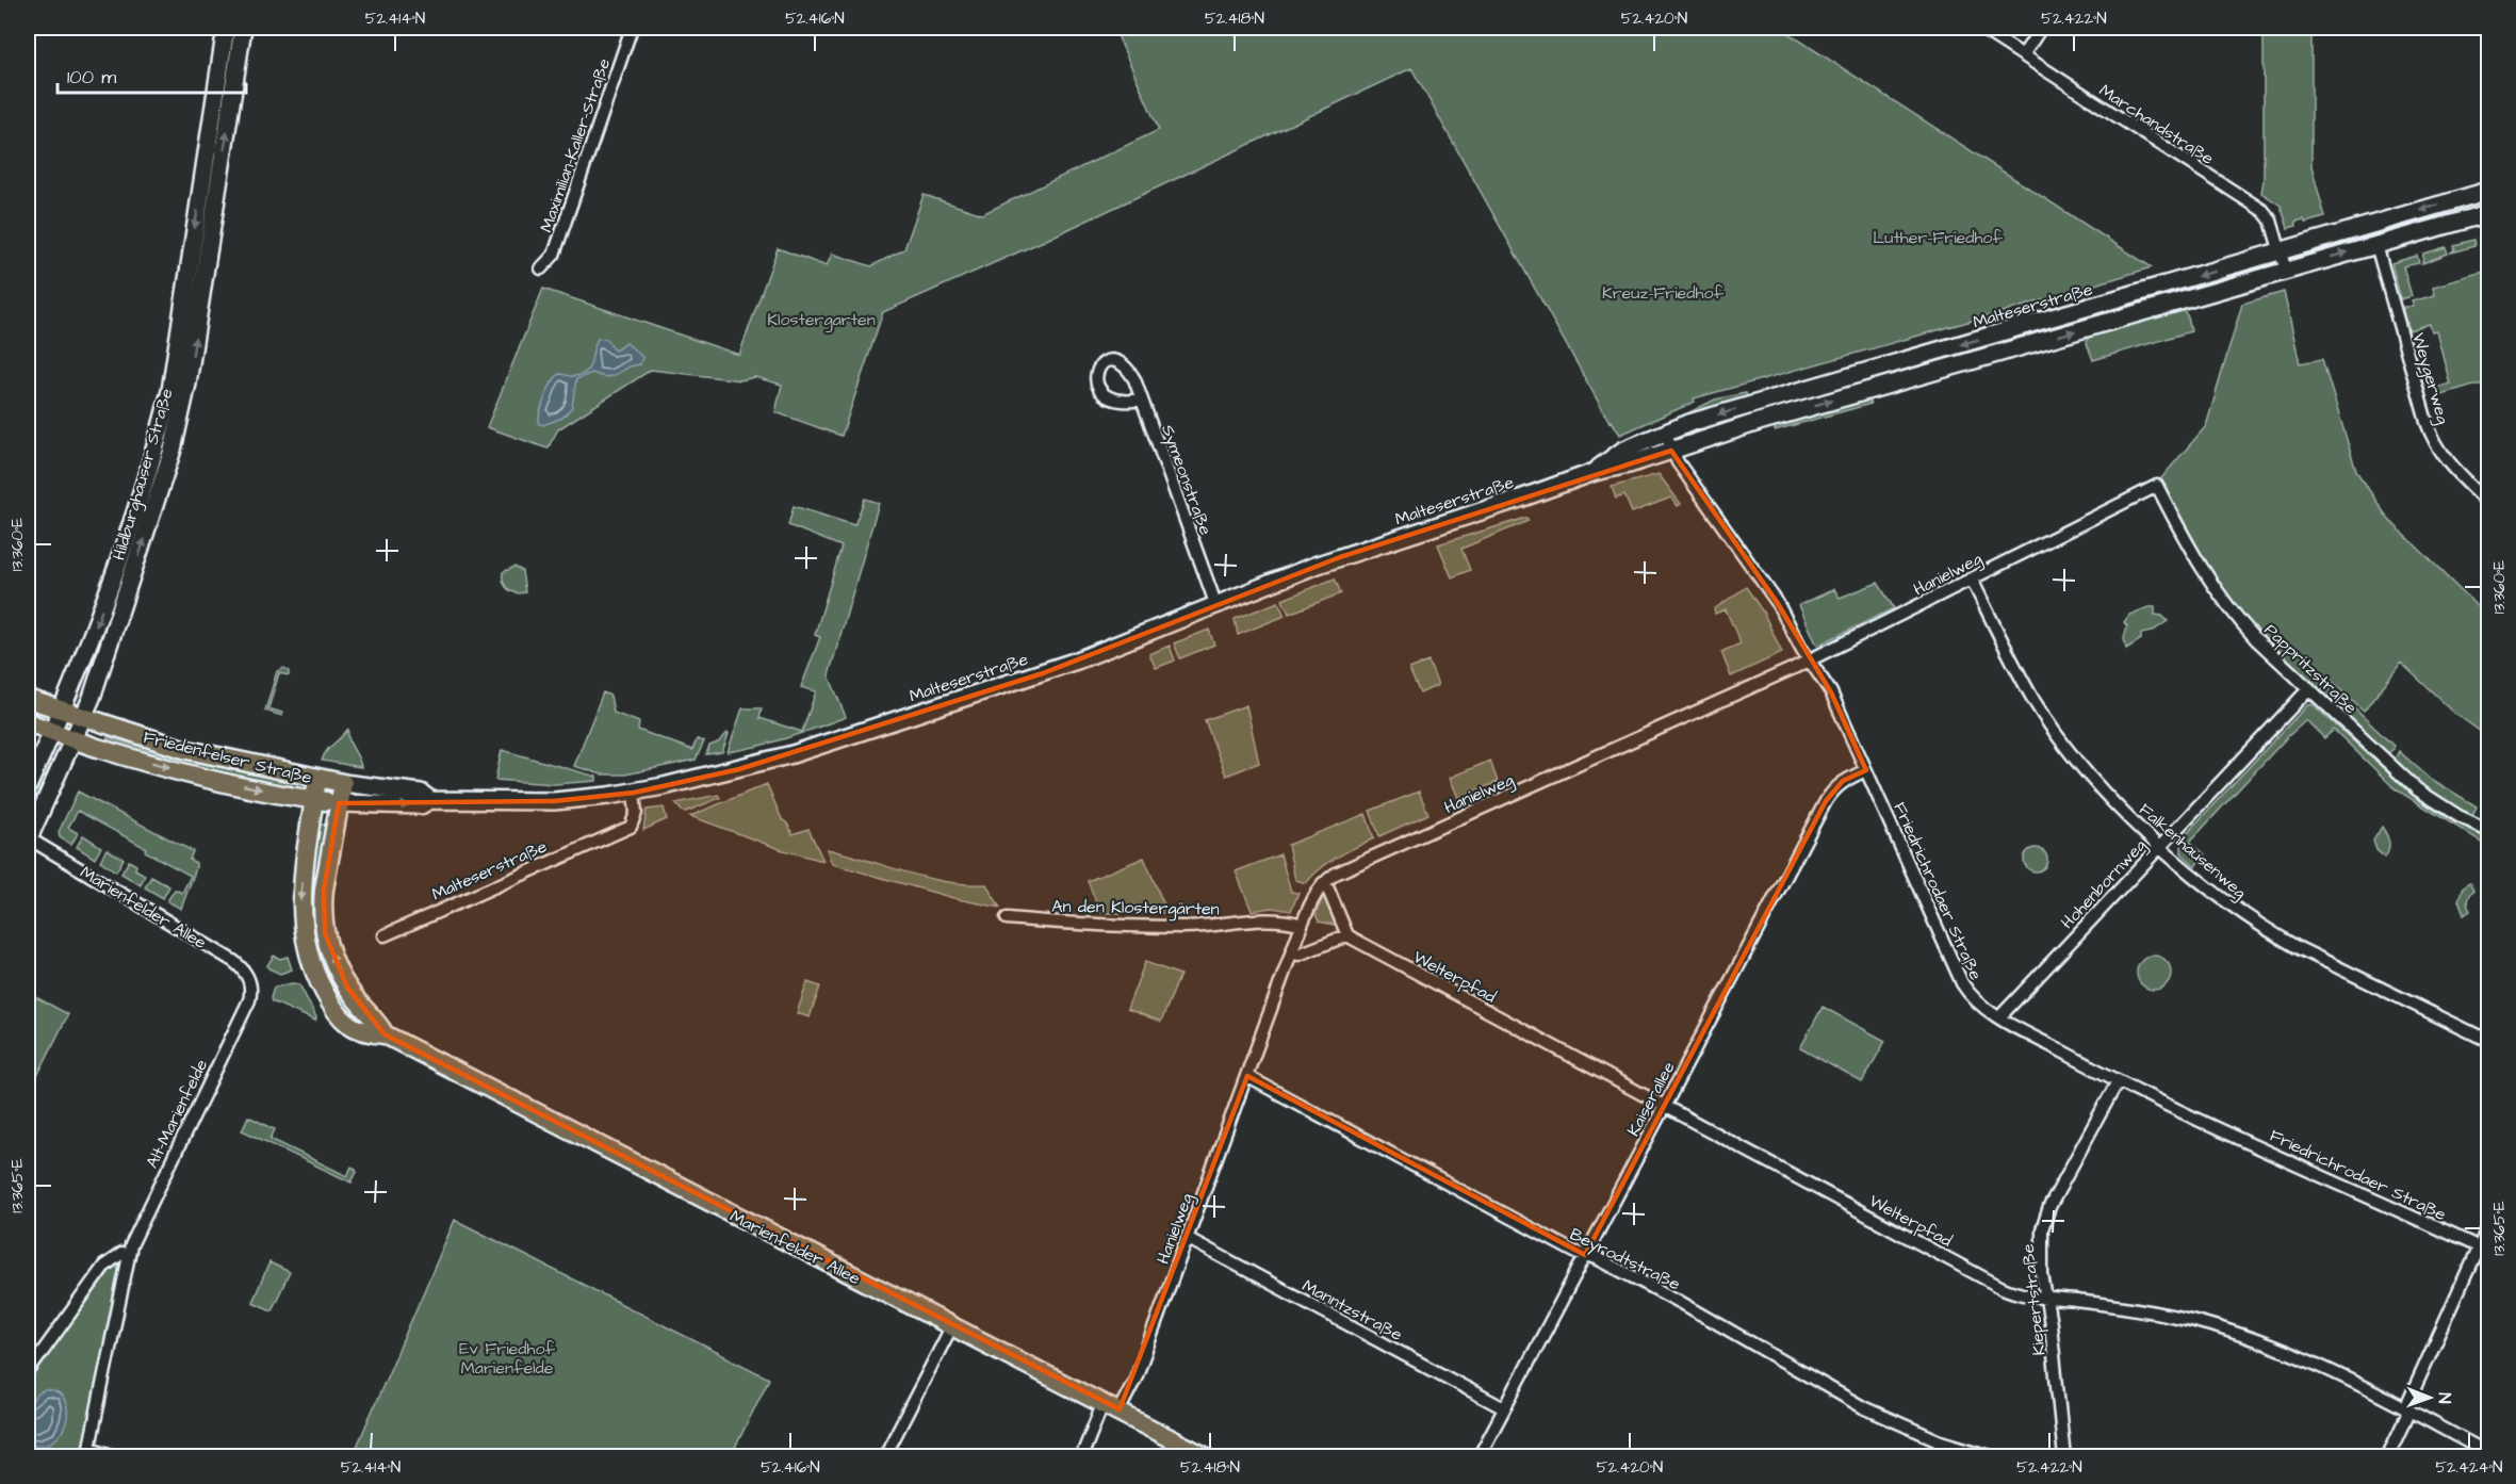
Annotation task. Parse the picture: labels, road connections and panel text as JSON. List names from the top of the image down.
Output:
{
  "streets": {
    "main road": [
      "Malteserstraße",
      "Hildburghauser Straße",
      "Friedenfelser Straße",
      "Marienfelder Allee"
    ],
    "street": [
      "Marchandstraße",
      "Maximilian-Kaller-Straße",
      "Weygerweg",
      "Symeonstraße",
      "Hanielweg",
      "Pappritzstraße",
      "Falkenhausenweg",
      "Hohenbornweg",
      "Friedrichrodaer Straße",
      "An den Klostergärten",
      "Welterpfad",
      "Kaiserallee",
      "Alt-Marienfelde",
      "Beyrodtstraße",
      "Kiepertstraße",
      "Manntzstraße"
    ]
  },
  "crossings": [
    ["Marchandstraße", "Malteserstraße"],
    ["Malteserstraße", "Weygerweg"],
    ["Malteserstraße", "Symeonstraße"],
    ["Malteserstraße", "Friedenfelser Straße"],
    ["Malteserstraße", "Friedrichrodaer Straße"],
    ["Hildburghauser Straße", "Friedenfelser Straße"],
    ["Hildburghauser Straße", "Marienfelder Allee"],
    ["Hanielweg", "Pappritzstraße"],
    ["Hanielweg", "Falkenhausenweg"],
    ["Hanielweg", "Friedrichrodaer Straße"],
    ["Hanielweg", "Marienfelder Allee"],
    ["Hanielweg", "An den Klostergärten"],
    ["Hanielweg", "Beyrodtstraße"],
    ["Hanielweg", "Manntzstraße"],
    ["Pappritzstraße", "Hohenbornweg"],
    ["Friedenfelser Straße", "Marienfelder Allee"],
    ["Falkenhausenweg", "Hohenbornweg"],
    ["Hohenbornweg", "Friedrichrodaer Straße"],
    ["Friedrichrodaer Straße", "Kaiserallee"],
    ["Friedrichrodaer Straße", "Kiepertstraße"],
    ["Marienfelder Allee", "Alt-Marienfelde"],
    ["Welterpfad", "Kaiserallee"],
    ["Welterpfad", "Kiepertstraße"],
    ["Kaiserallee", "Beyrodtstraße"],
    ["Kaiserallee", "Manntzstraße"]
  ],
  "parks": [
    "Luther-Friedhof",
    "Kreuz-Friedhof",
    "Klostergarten",
    "Ev Friedhof Marienfelde"
  ],
  "scale_bar": "100 m",
  "north": "right",
  "coordinates": [
    "52.414°N",
    "52.416°N",
    "52.418°N",
    "52.420°N",
    "52.422°N",
    "13.360°E",
    "13.365°E",
    "52.424°N"
  ]
}
